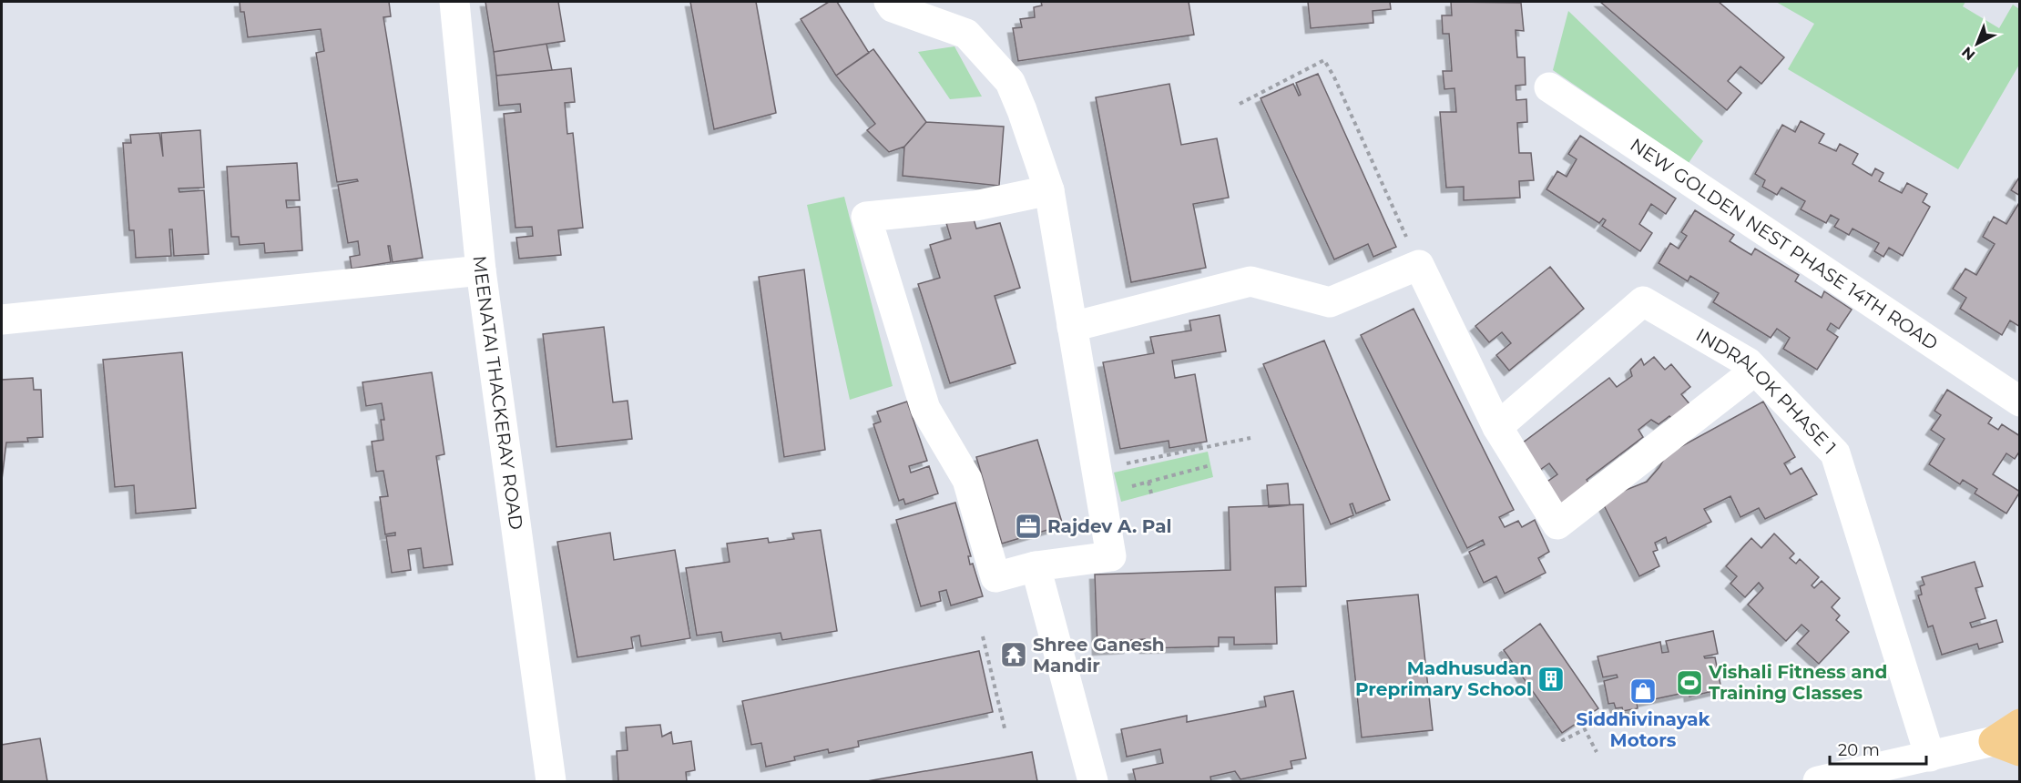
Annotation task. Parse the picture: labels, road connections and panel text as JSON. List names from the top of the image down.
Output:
{
  "streets": {
    "street": ["NEW GOLDEN NEST PHASE 14TH ROAD", "MEENATAI THACKERAY ROAD", "INDRALOK PHASE 1"]
  },
  "places": {
    "office": ["Rajdev A. Pal"],
    "temple": ["Shree Ganesh Mandir"],
    "building": ["Madhusudan Preprimary School"],
    "sports": ["Vishali Fitness and Training Classes"],
    "shop": ["Siddhivinayak Motors"]
  },
  "scale_bar": "20 m",
  "north": "bottom left"
}
